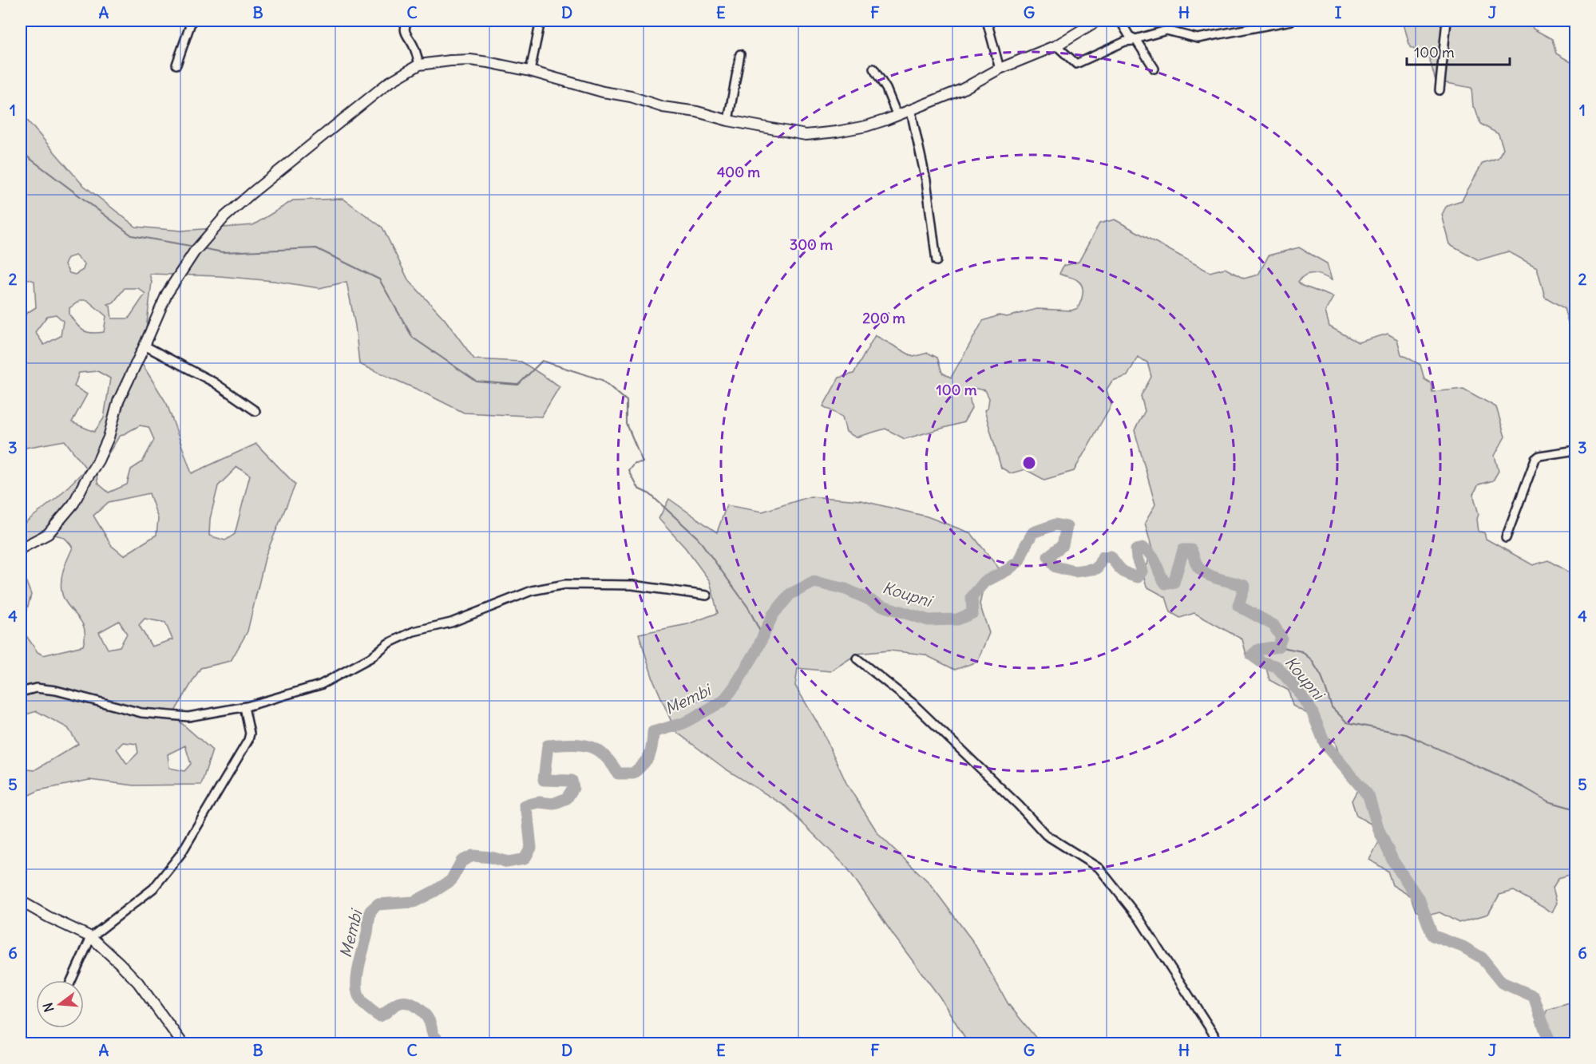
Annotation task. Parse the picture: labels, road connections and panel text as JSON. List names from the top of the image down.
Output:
{
  "water": ["Koupni", "Membi"],
  "scale_bar": "100 m",
  "north": "left",
  "grid": {
    "columns": [
      "A",
      "B",
      "C",
      "D",
      "E",
      "F",
      "G",
      "H",
      "I",
      "J"
    ],
    "rows": [
      "1",
      "2",
      "3",
      "4",
      "5",
      "6"
    ]
  },
  "rings": [
    "400 m",
    "300 m",
    "200 m",
    "100 m"
  ]
}
